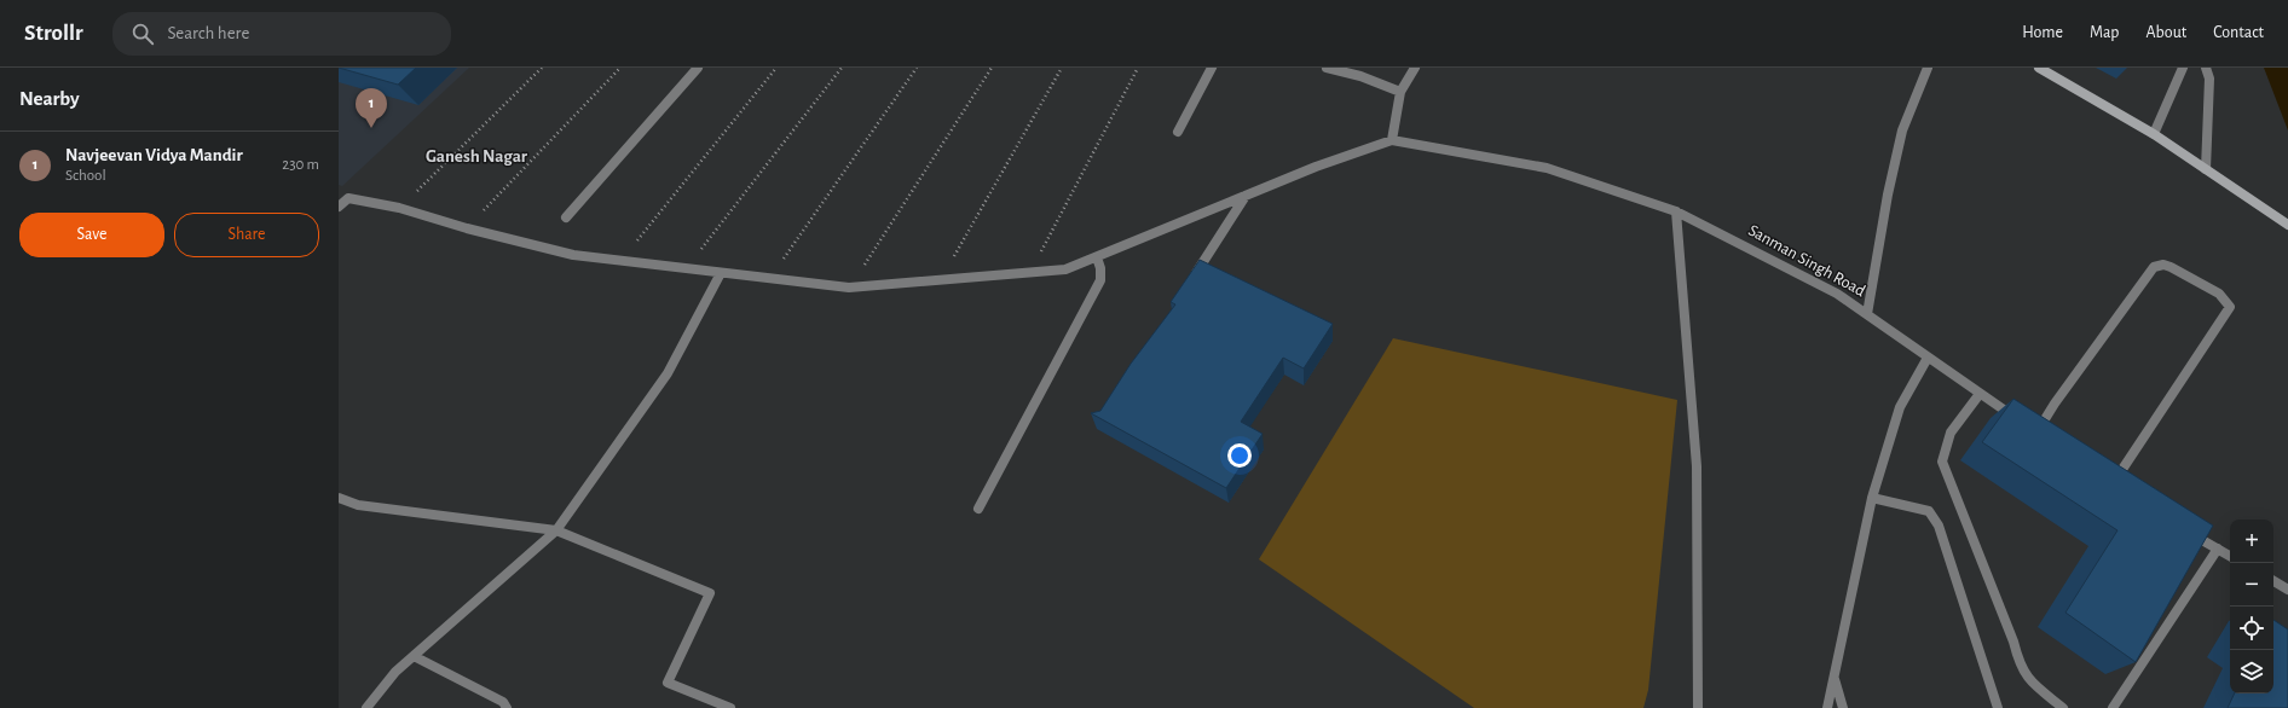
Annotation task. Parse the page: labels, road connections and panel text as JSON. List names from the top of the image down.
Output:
{
  "streets": {
    "street": ["Sanman Singh Road"]
  },
  "districts": ["Ganesh Nagar"],
  "page": {
    "header": "Strollr",
    "search": "Search here",
    "nav": [
      "Home",
      "Map",
      "About",
      "Contact"
    ],
    "heading": "Nearby",
    "pins": "1",
    "list": [
      {
        "mark": "1",
        "name": "Navjeevan Vidya Mandir",
        "note": "School",
        "value": "230 m"
      }
    ],
    "buttons": ["Save", "Share"],
    "map_buttons": ["+", "−"]
  }
}
